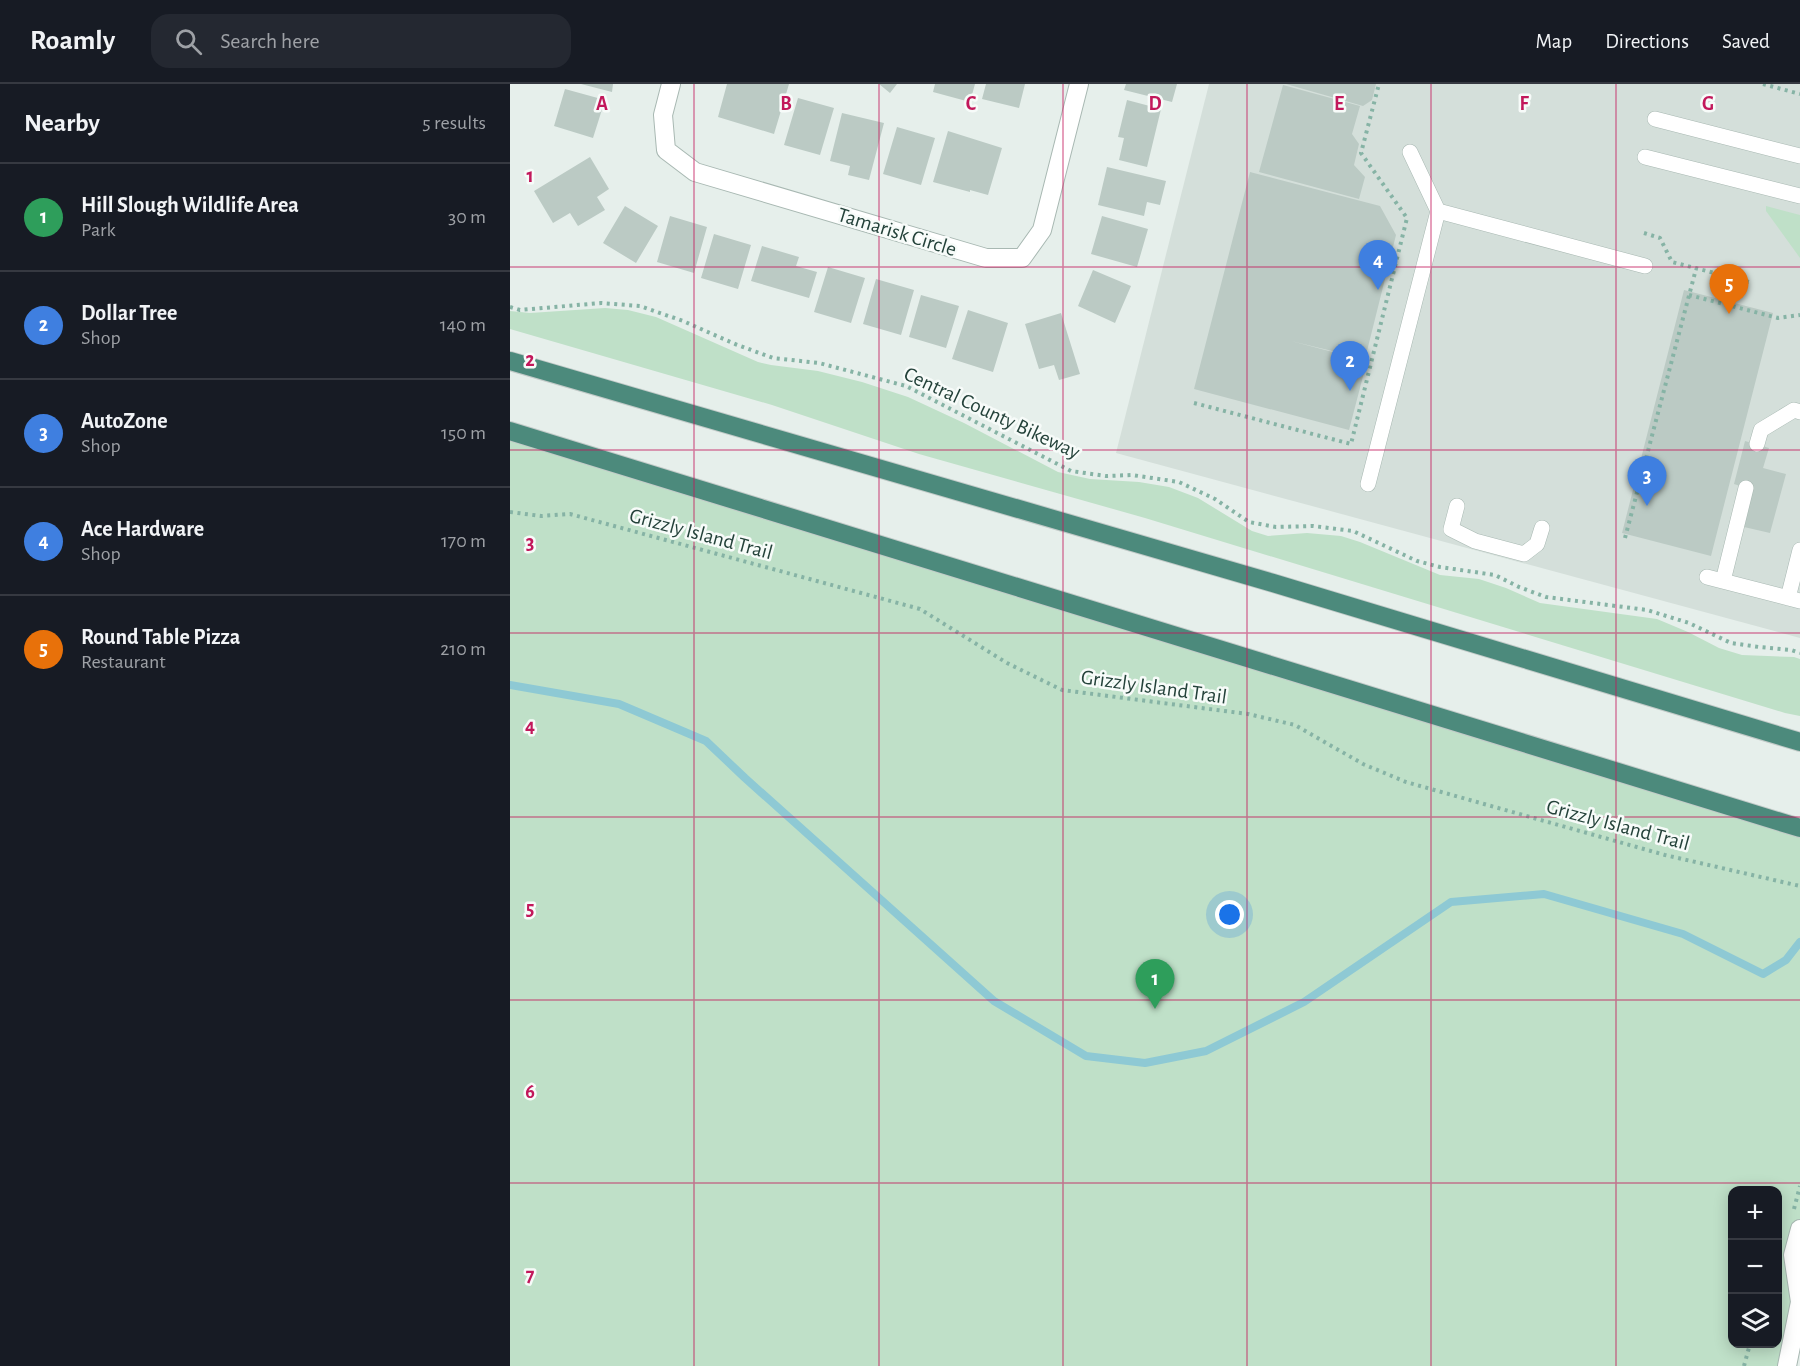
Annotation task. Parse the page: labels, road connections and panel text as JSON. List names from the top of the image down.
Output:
{
  "streets": {
    "street": ["Tamarisk Circle"],
    "path": ["Central County Bikeway", "Grizzly Island Trail"]
  },
  "page": {
    "header": "Roamly",
    "search": "Search here",
    "nav": ["Map", "Directions", "Saved"],
    "heading": ["Nearby", "5 results"],
    "list": [
      {
        "mark": "1",
        "name": "Hill Slough Wildlife Area",
        "note": "Park",
        "value": "30 m"
      },
      {
        "mark": "2",
        "name": "Dollar Tree",
        "note": "Shop",
        "value": "140 m"
      },
      {
        "mark": "3",
        "name": "AutoZone",
        "note": "Shop",
        "value": "150 m"
      },
      {
        "mark": "4",
        "name": "Ace Hardware",
        "note": "Shop",
        "value": "170 m"
      },
      {
        "mark": "5",
        "name": "Round Table Pizza",
        "note": "Restaurant",
        "value": "210 m"
      }
    ],
    "pins": [
      "4",
      "5",
      "2",
      "3",
      "1"
    ],
    "map_buttons": ["+", "−"]
  },
  "grid": {
    "columns": [
      "A",
      "B",
      "C",
      "D",
      "E",
      "F",
      "G"
    ],
    "rows": [
      "1",
      "2",
      "3",
      "4",
      "5",
      "6",
      "7"
    ]
  }
}
